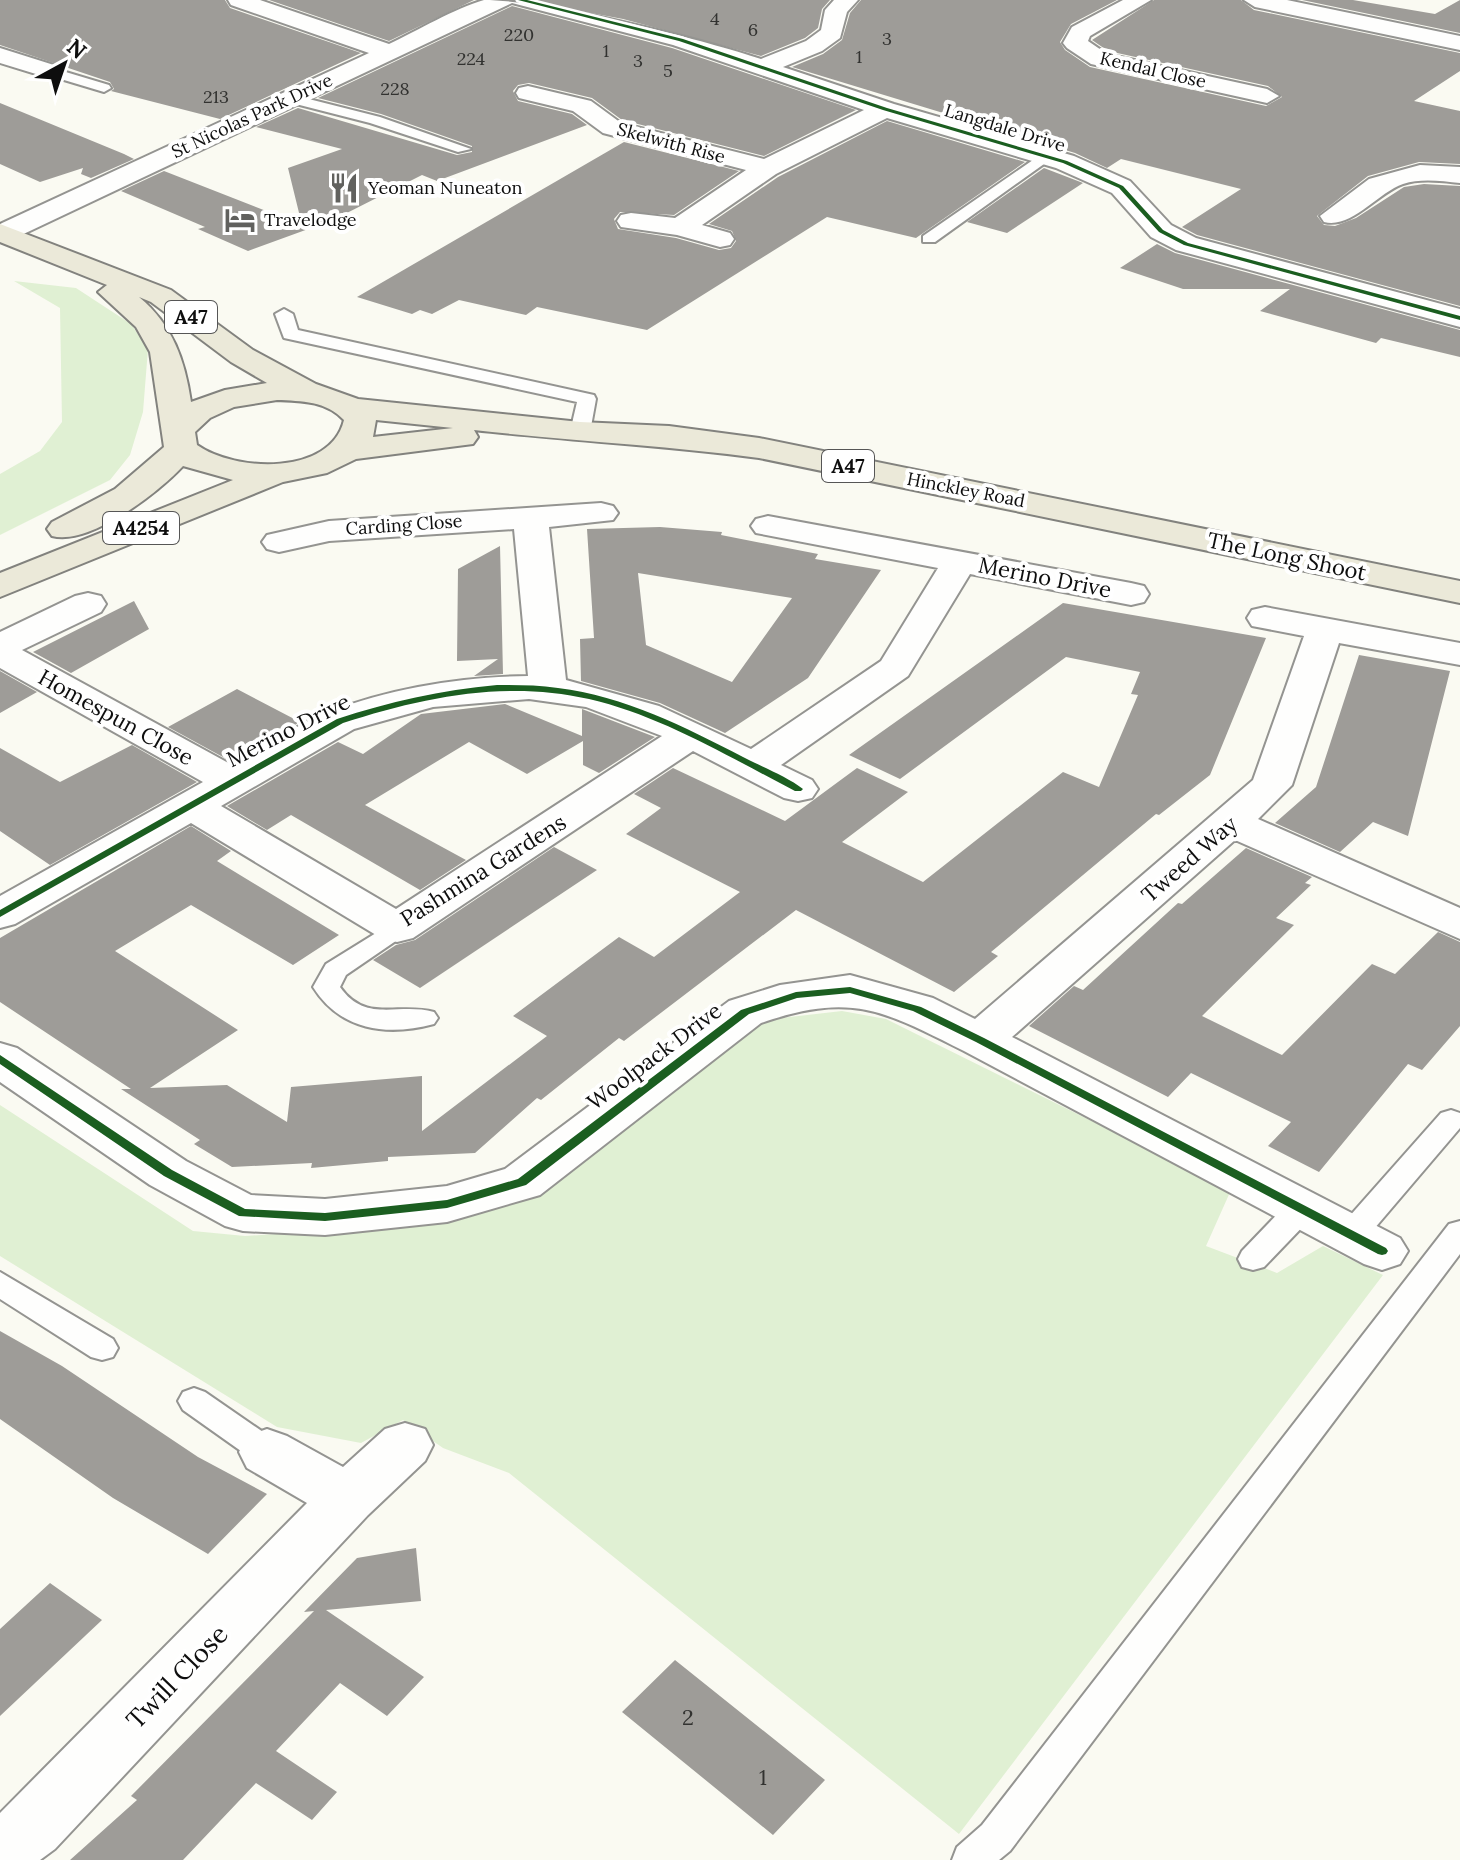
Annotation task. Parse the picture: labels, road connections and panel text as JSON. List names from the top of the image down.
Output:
{
  "streets": {
    "main road": [
      "A47",
      "Hinckley Road",
      "A4254",
      "The Long Shoot"
    ],
    "street": [
      "Kendal Close",
      "St Nicolas Park Drive",
      "Langdale Drive",
      "Skelwith Rise",
      "Carding Close",
      "Merino Drive",
      "Homespun Close",
      "Tweed Way",
      "Pashmina Gardens",
      "Woolpack Drive",
      "Twill Close"
    ]
  },
  "crossings": [
    ["St Nicolas Park Drive", "A47"],
    ["Langdale Drive", "Skelwith Rise"],
    ["A47", "Hinckley Road"],
    ["A47", "A4254"],
    ["Hinckley Road", "The Long Shoot"],
    ["Merino Drive", "Homespun Close"],
    ["Merino Drive", "Pashmina Gardens"],
    ["Tweed Way", "Woolpack Drive"]
  ],
  "places": {
    "restaurant": ["Yeoman Nuneaton"],
    "hotel": ["Travelodge"]
  },
  "house_numbers": [
    "4",
    "6",
    "220",
    "3",
    "1",
    "1",
    "224",
    "3",
    "5",
    "228",
    "213",
    "2",
    "1"
  ],
  "north": "top right"
}
